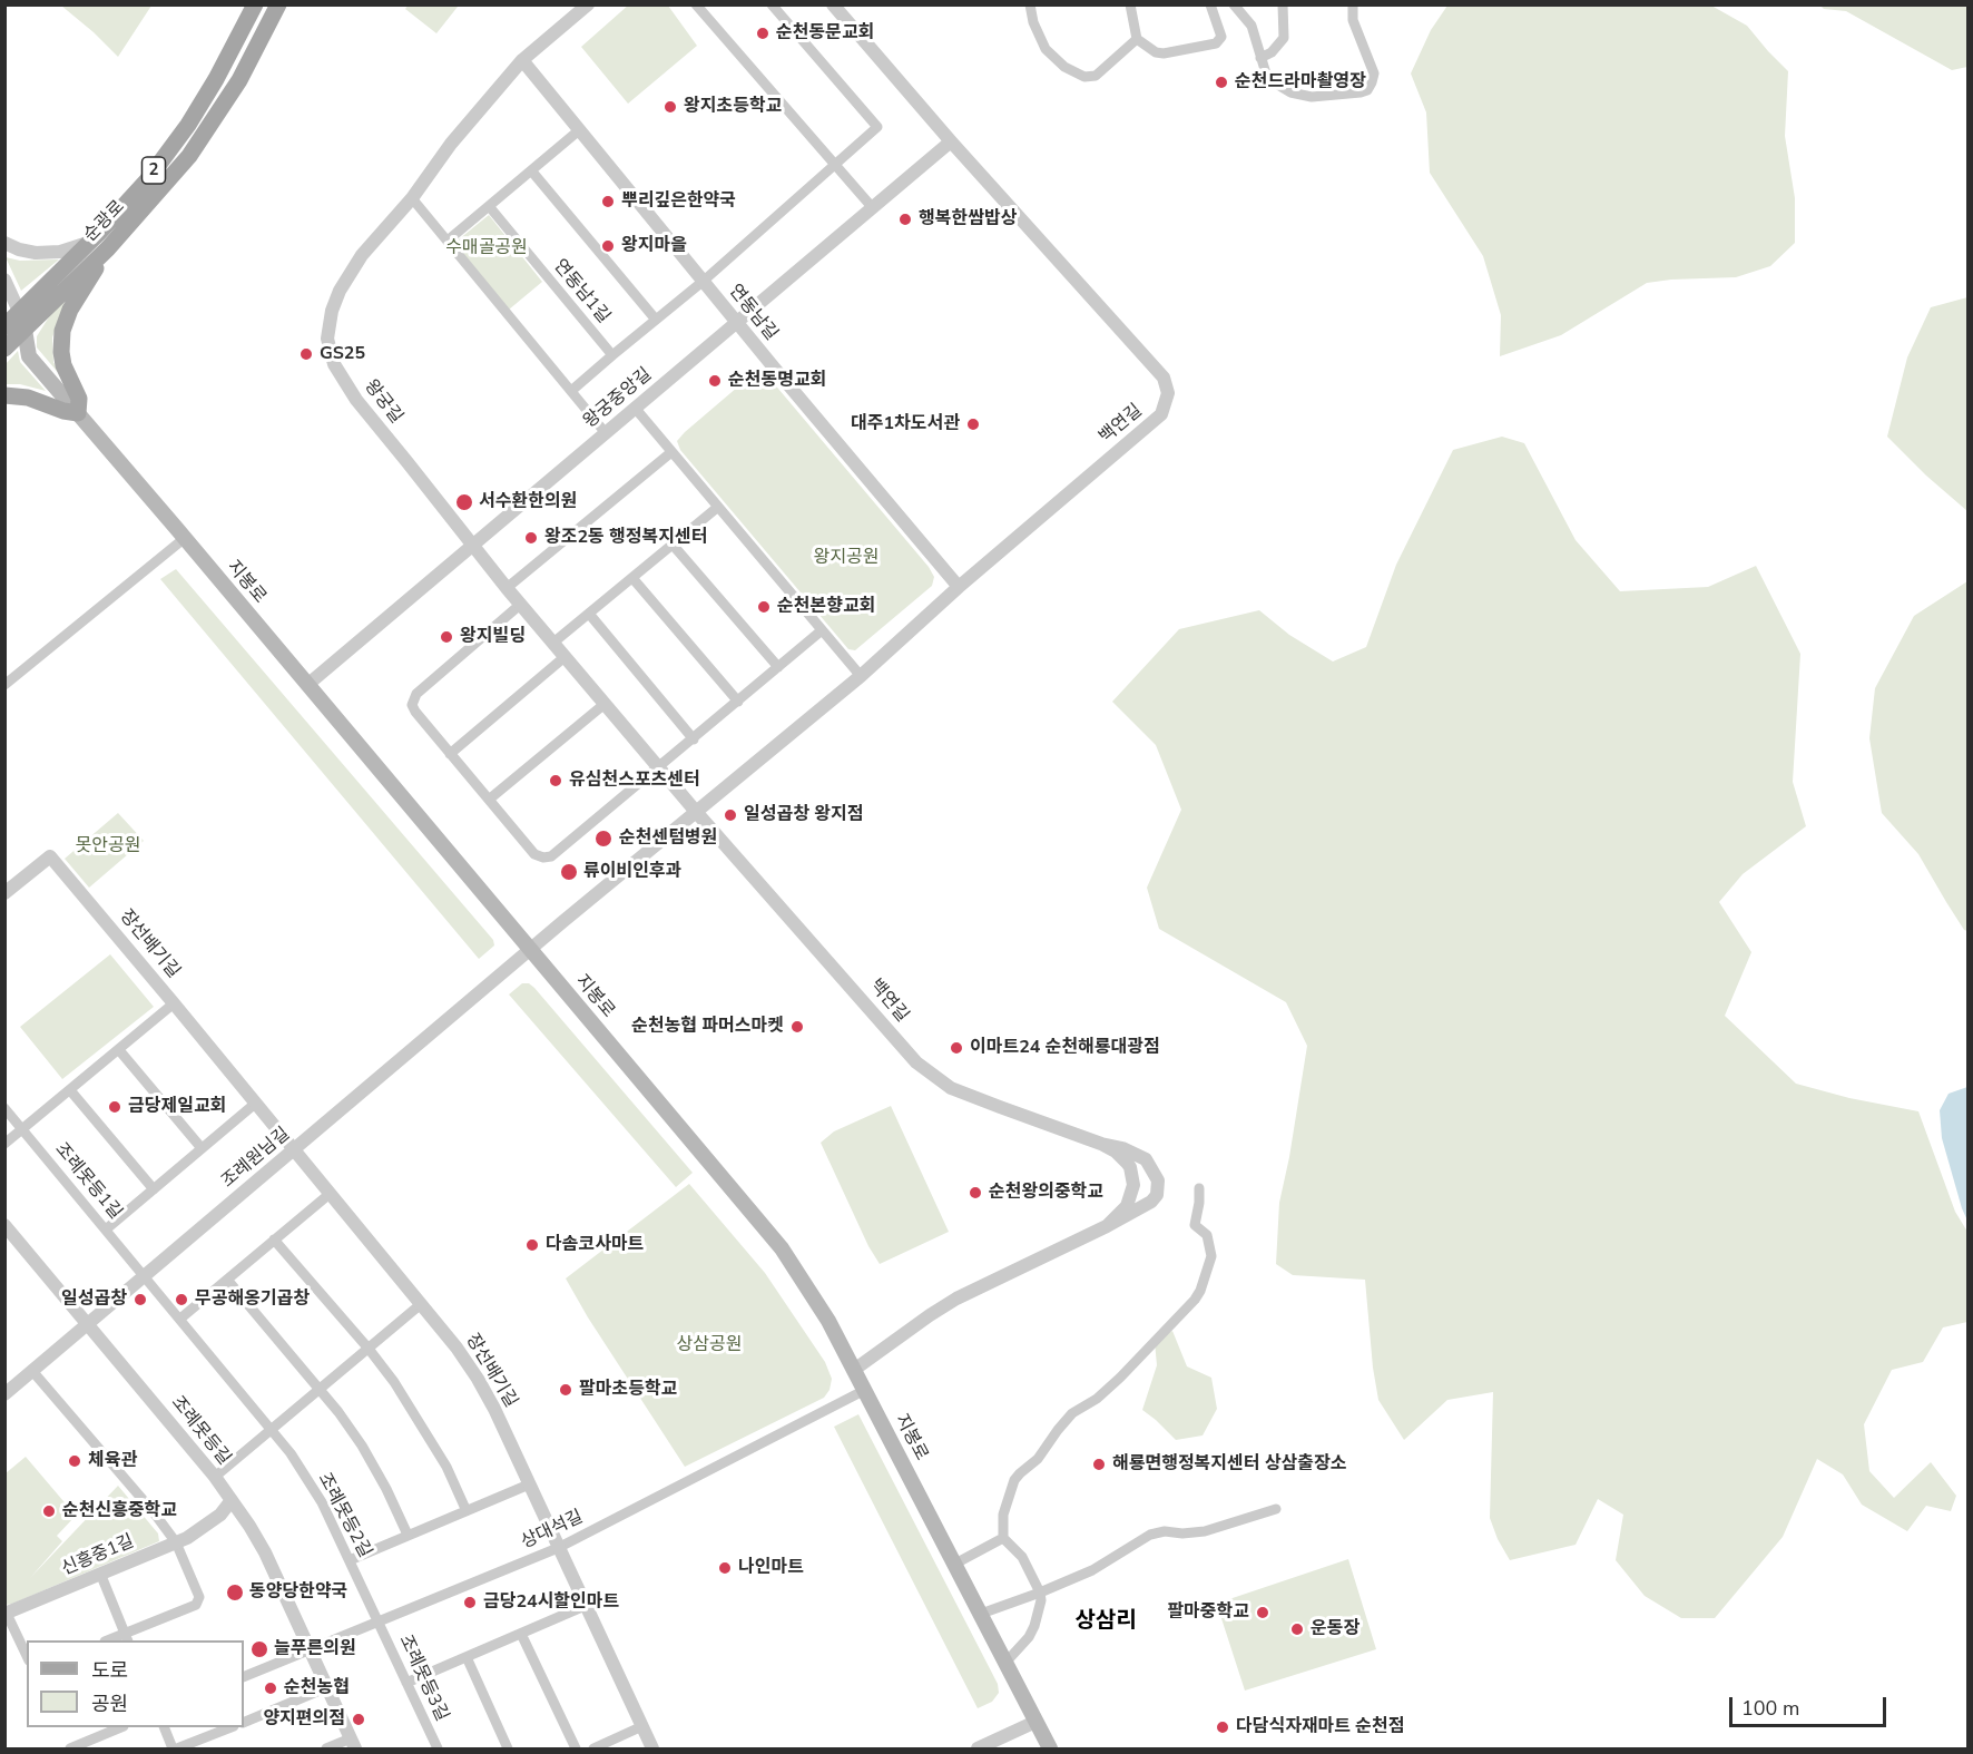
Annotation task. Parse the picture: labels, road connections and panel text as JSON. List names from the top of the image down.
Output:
{
  "streets": {
    "main road": ["2", "순광로", "지봉로"],
    "street": [
      "연동남1길",
      "연동남길",
      "왕궁중앙길",
      "왕궁길",
      "백연길",
      "장선배기길",
      "조례원님길",
      "조례못등1길",
      "조례못등길",
      "조례못등2길",
      "상대석길",
      "신흥중1길",
      "조례못등3길"
    ]
  },
  "crossings": [
    ["순광로", "지봉로"],
    ["연동남길", "왕궁중앙길"],
    ["연동남길", "왕궁길"],
    ["연동남길", "백연길"],
    ["왕궁중앙길", "왕궁길"],
    ["왕궁중앙길", "백연길"],
    ["왕궁중앙길", "지봉로"],
    ["왕궁길", "백연길"],
    ["백연길", "지봉로"],
    ["백연길", "조례원님길"],
    ["지봉로", "조례원님길"],
    ["지봉로", "상대석길"],
    ["장선배기길", "조례원님길"],
    ["장선배기길", "상대석길"],
    ["조례원님길", "조례못등1길"],
    ["조례원님길", "조례못등길"],
    ["조례원님길", "조례못등2길"],
    ["조례못등1길", "조례못등2길"],
    ["조례못등길", "상대석길"],
    ["조례못등길", "신흥중1길"],
    ["조례못등2길", "상대석길"],
    ["조례못등2길", "조례못등3길"],
    ["상대석길", "조례못등3길"]
  ],
  "districts": ["상삼리"],
  "parks": [
    "수매골공원",
    "왕지공원",
    "못안공원",
    "상삼공원"
  ],
  "places": [
    "순천동문교회",
    "순천드라마촬영장",
    "왕지초등학교",
    "뿌리깊은한약국",
    "행복한쌈밥상",
    "왕지마을",
    "GS25",
    "순천동명교회",
    "대주1차도서관",
    "서수환한의원",
    "왕조2동 행정복지센터",
    "순천본향교회",
    "왕지빌딩",
    "유심천스포츠센터",
    "일성곱창 왕지점",
    "순천센텀병원",
    "류이비인후과",
    "순천농협 파머스마켓",
    "이마트24 순천해룡대광점",
    "금당제일교회",
    "순천왕의중학교",
    "다솜코사마트",
    "일성곱창",
    "무공해옹기곱창",
    "팔마초등학교",
    "체육관",
    "해룡면행정복지센터 상삼출장소",
    "순천신흥중학교",
    "나인마트",
    "동양당한약국",
    "금당24시할인마트",
    "팔마중학교",
    "운동장",
    "늘푸른의원",
    "순천농협",
    "양지편의점",
    "다담식자재마트 순천점"
  ],
  "legend": ["도로", "공원"],
  "scale_bar": "100 m"
}
